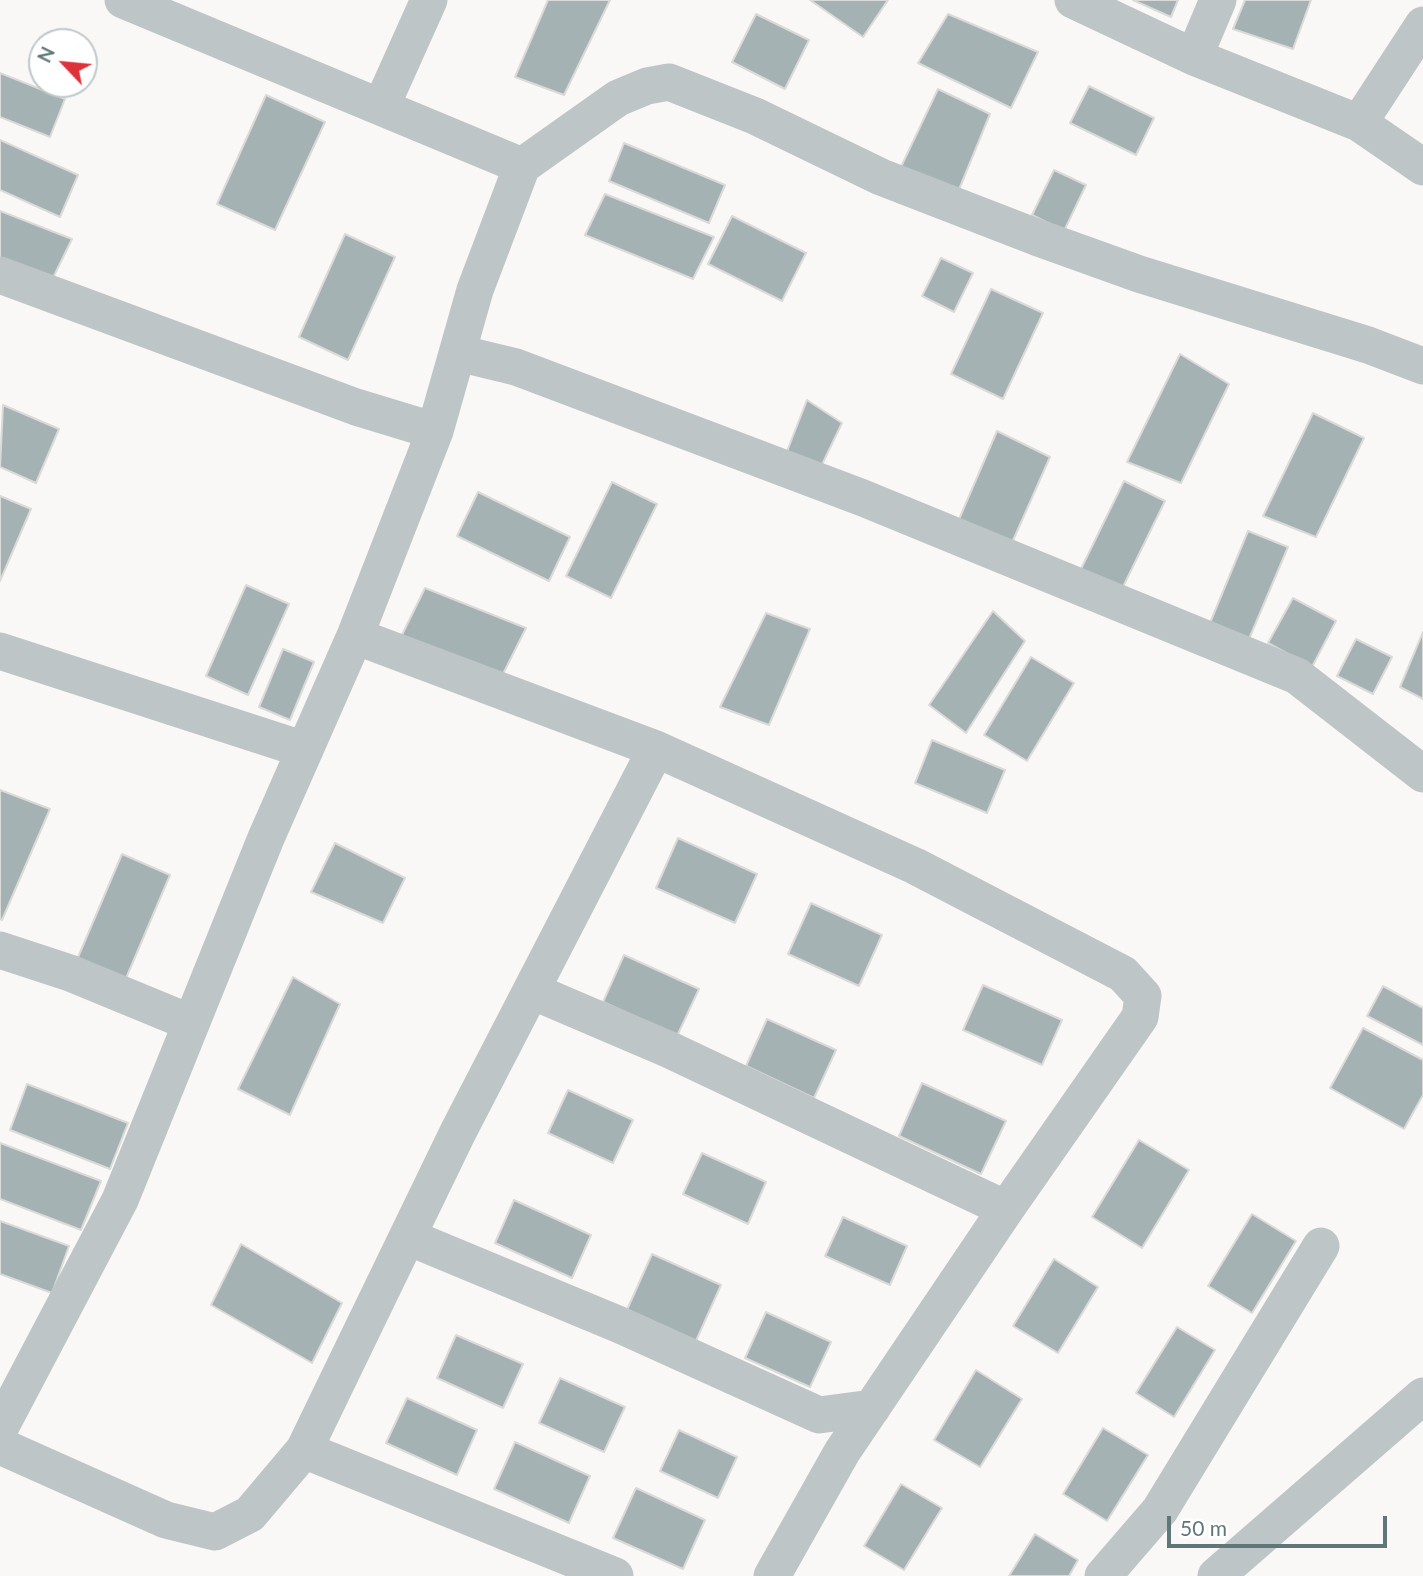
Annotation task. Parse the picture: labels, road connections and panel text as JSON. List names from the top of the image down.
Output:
{
  "scale_bar": "50 m",
  "north": "top left"
}
